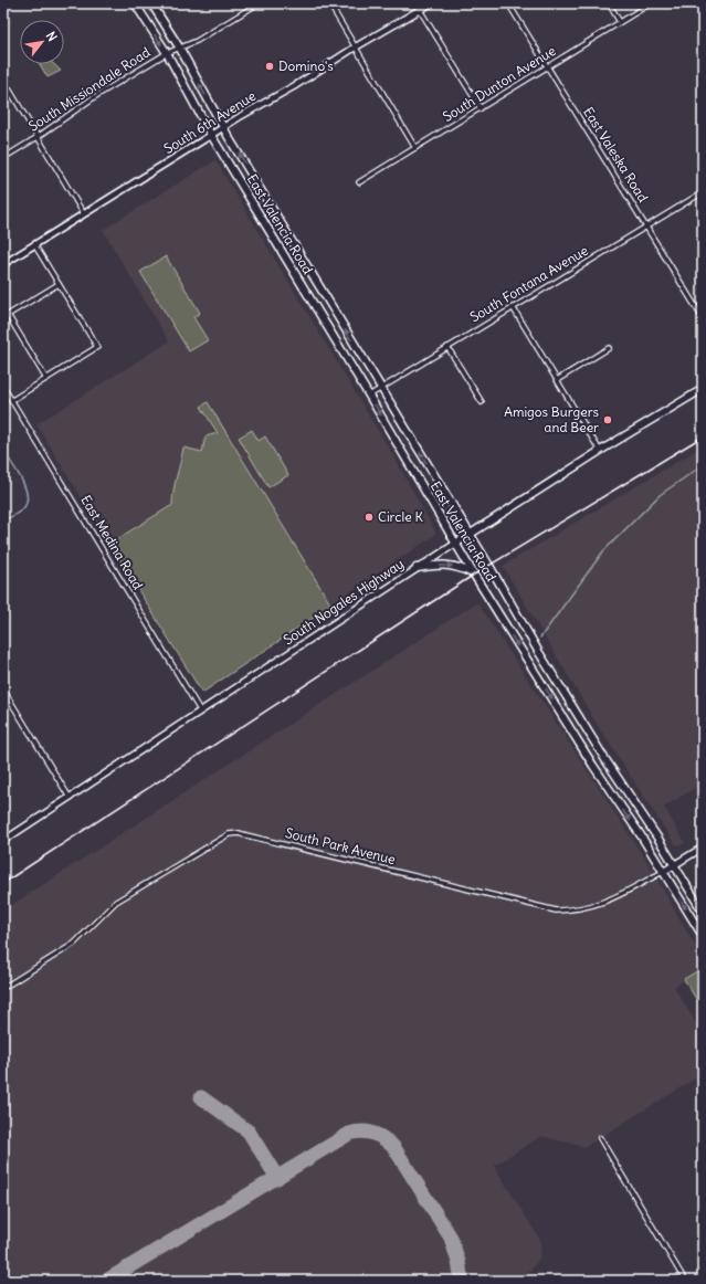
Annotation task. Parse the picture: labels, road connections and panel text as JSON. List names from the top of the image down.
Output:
{
  "streets": {
    "main road": [
      "South 6th Avenue",
      "East Valencia Road",
      "South Nogales Highway",
      "South Park Avenue"
    ],
    "street": [
      "South Dunton Avenue",
      "South Missiondale Road",
      "East Valeska Road",
      "South Fontana Avenue",
      "East Medina Road"
    ]
  },
  "crossings": [
    ["South Dunton Avenue", "East Valeska Road"],
    ["South Missiondale Road", "East Valencia Road"],
    ["South 6th Avenue", "East Valencia Road"],
    ["East Valeska Road", "South Fontana Avenue"],
    ["East Valencia Road", "South Fontana Avenue"],
    ["East Valencia Road", "South Nogales Highway"],
    ["East Valencia Road", "South Park Avenue"],
    ["East Medina Road", "South Nogales Highway"]
  ],
  "places": ["Domino's", "Amigos Burgers and Beer", "Circle K"],
  "north": "top right"
}
